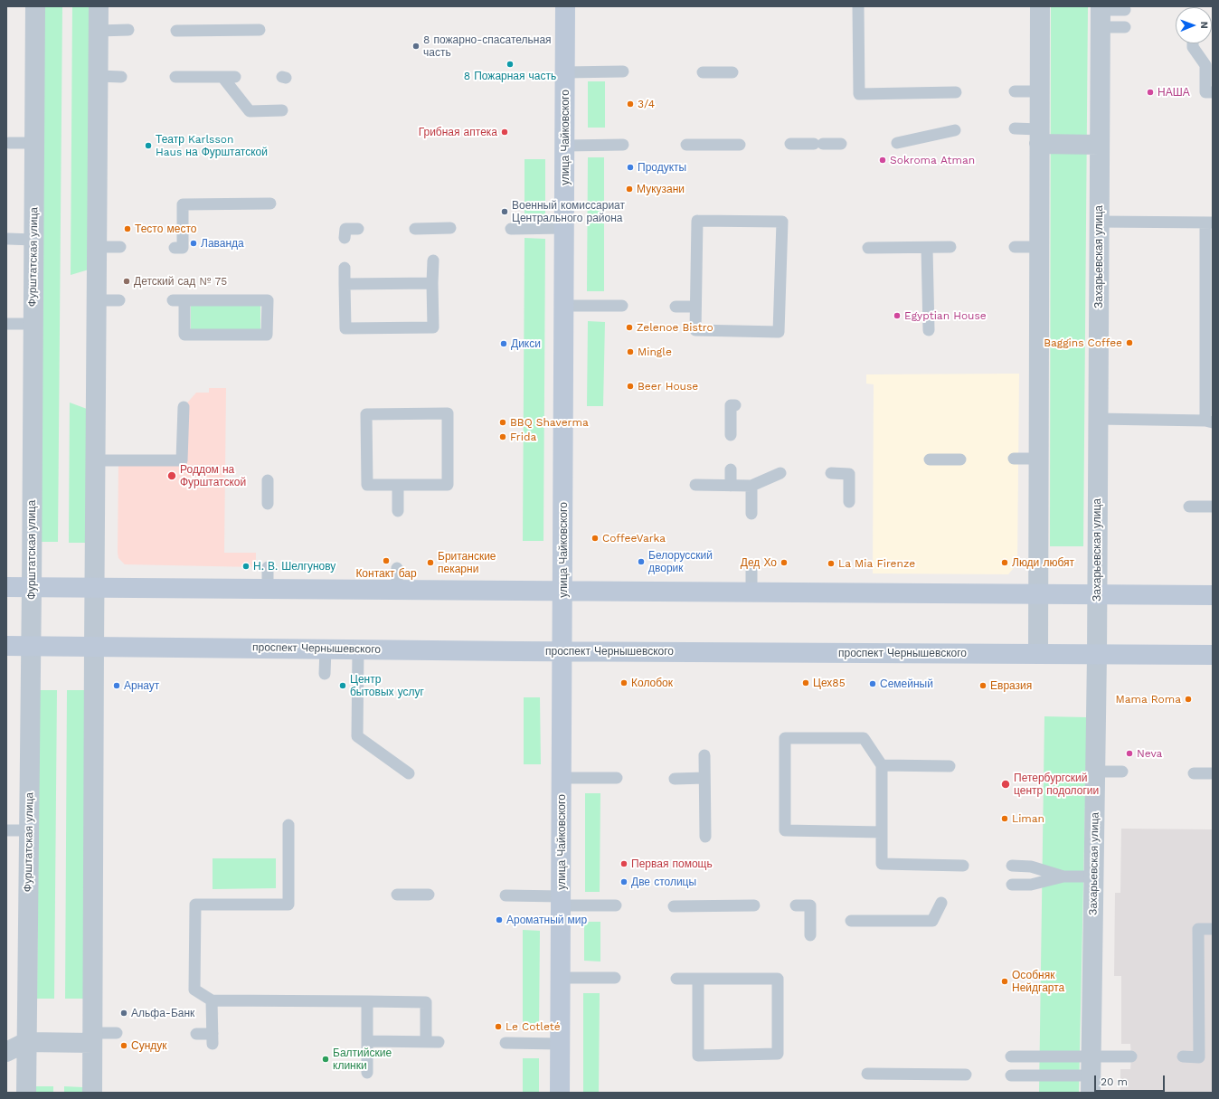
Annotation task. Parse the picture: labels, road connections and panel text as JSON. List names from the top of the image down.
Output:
{
  "streets": {
    "street": [
      "улица Чайковского",
      "Фурштатская улица",
      "Захарьевская улица",
      "проспект Чернышевского"
    ]
  },
  "crossings": [
    ["улица Чайковского", "проспект Чернышевского"],
    ["Фурштатская улица", "проспект Чернышевского"],
    ["Захарьевская улица", "проспект Чернышевского"]
  ],
  "places": [
    "8 пожарно-спасательная часть",
    "8 Пожарная часть",
    "НАША",
    "3/4",
    "Грибная аптека",
    "Театр Karlsson Haus на Фурштатской",
    "Sokroma Atman",
    "Продукты",
    "Мукузани",
    "Военный комиссариат Центрального района",
    "Тесто место",
    "Лаванда",
    "Детский сад № 75",
    "Egyptian House",
    "Zelenoe Bistro",
    "Baggins Coffee",
    "Дикси",
    "Mingle",
    "Beer House",
    "BBQ Shaverma",
    "Frida",
    "Роддом на Фурштатской",
    "CoffeeVarka",
    "Контакт бар",
    "Белорусский дворик",
    "Британские пекарни",
    "Дед Хо",
    "Люди любят",
    "La Mia Firenze",
    "Н. В. Шелгунову",
    "Колобок",
    "Цех85",
    "Семейный",
    "Арнаут",
    "Центр бытовых услуг",
    "Евразия",
    "Mama Roma",
    "Neva",
    "Петербургский центр подологии",
    "Liman",
    "Первая помощь",
    "Две столицы",
    "Ароматный мир",
    "Особняк Нейдгарта",
    "Альфа-Банк",
    "Le Cotleté",
    "Сундук",
    "Балтийские клинки"
  ],
  "scale_bar": "20 m",
  "north": "right"
}
